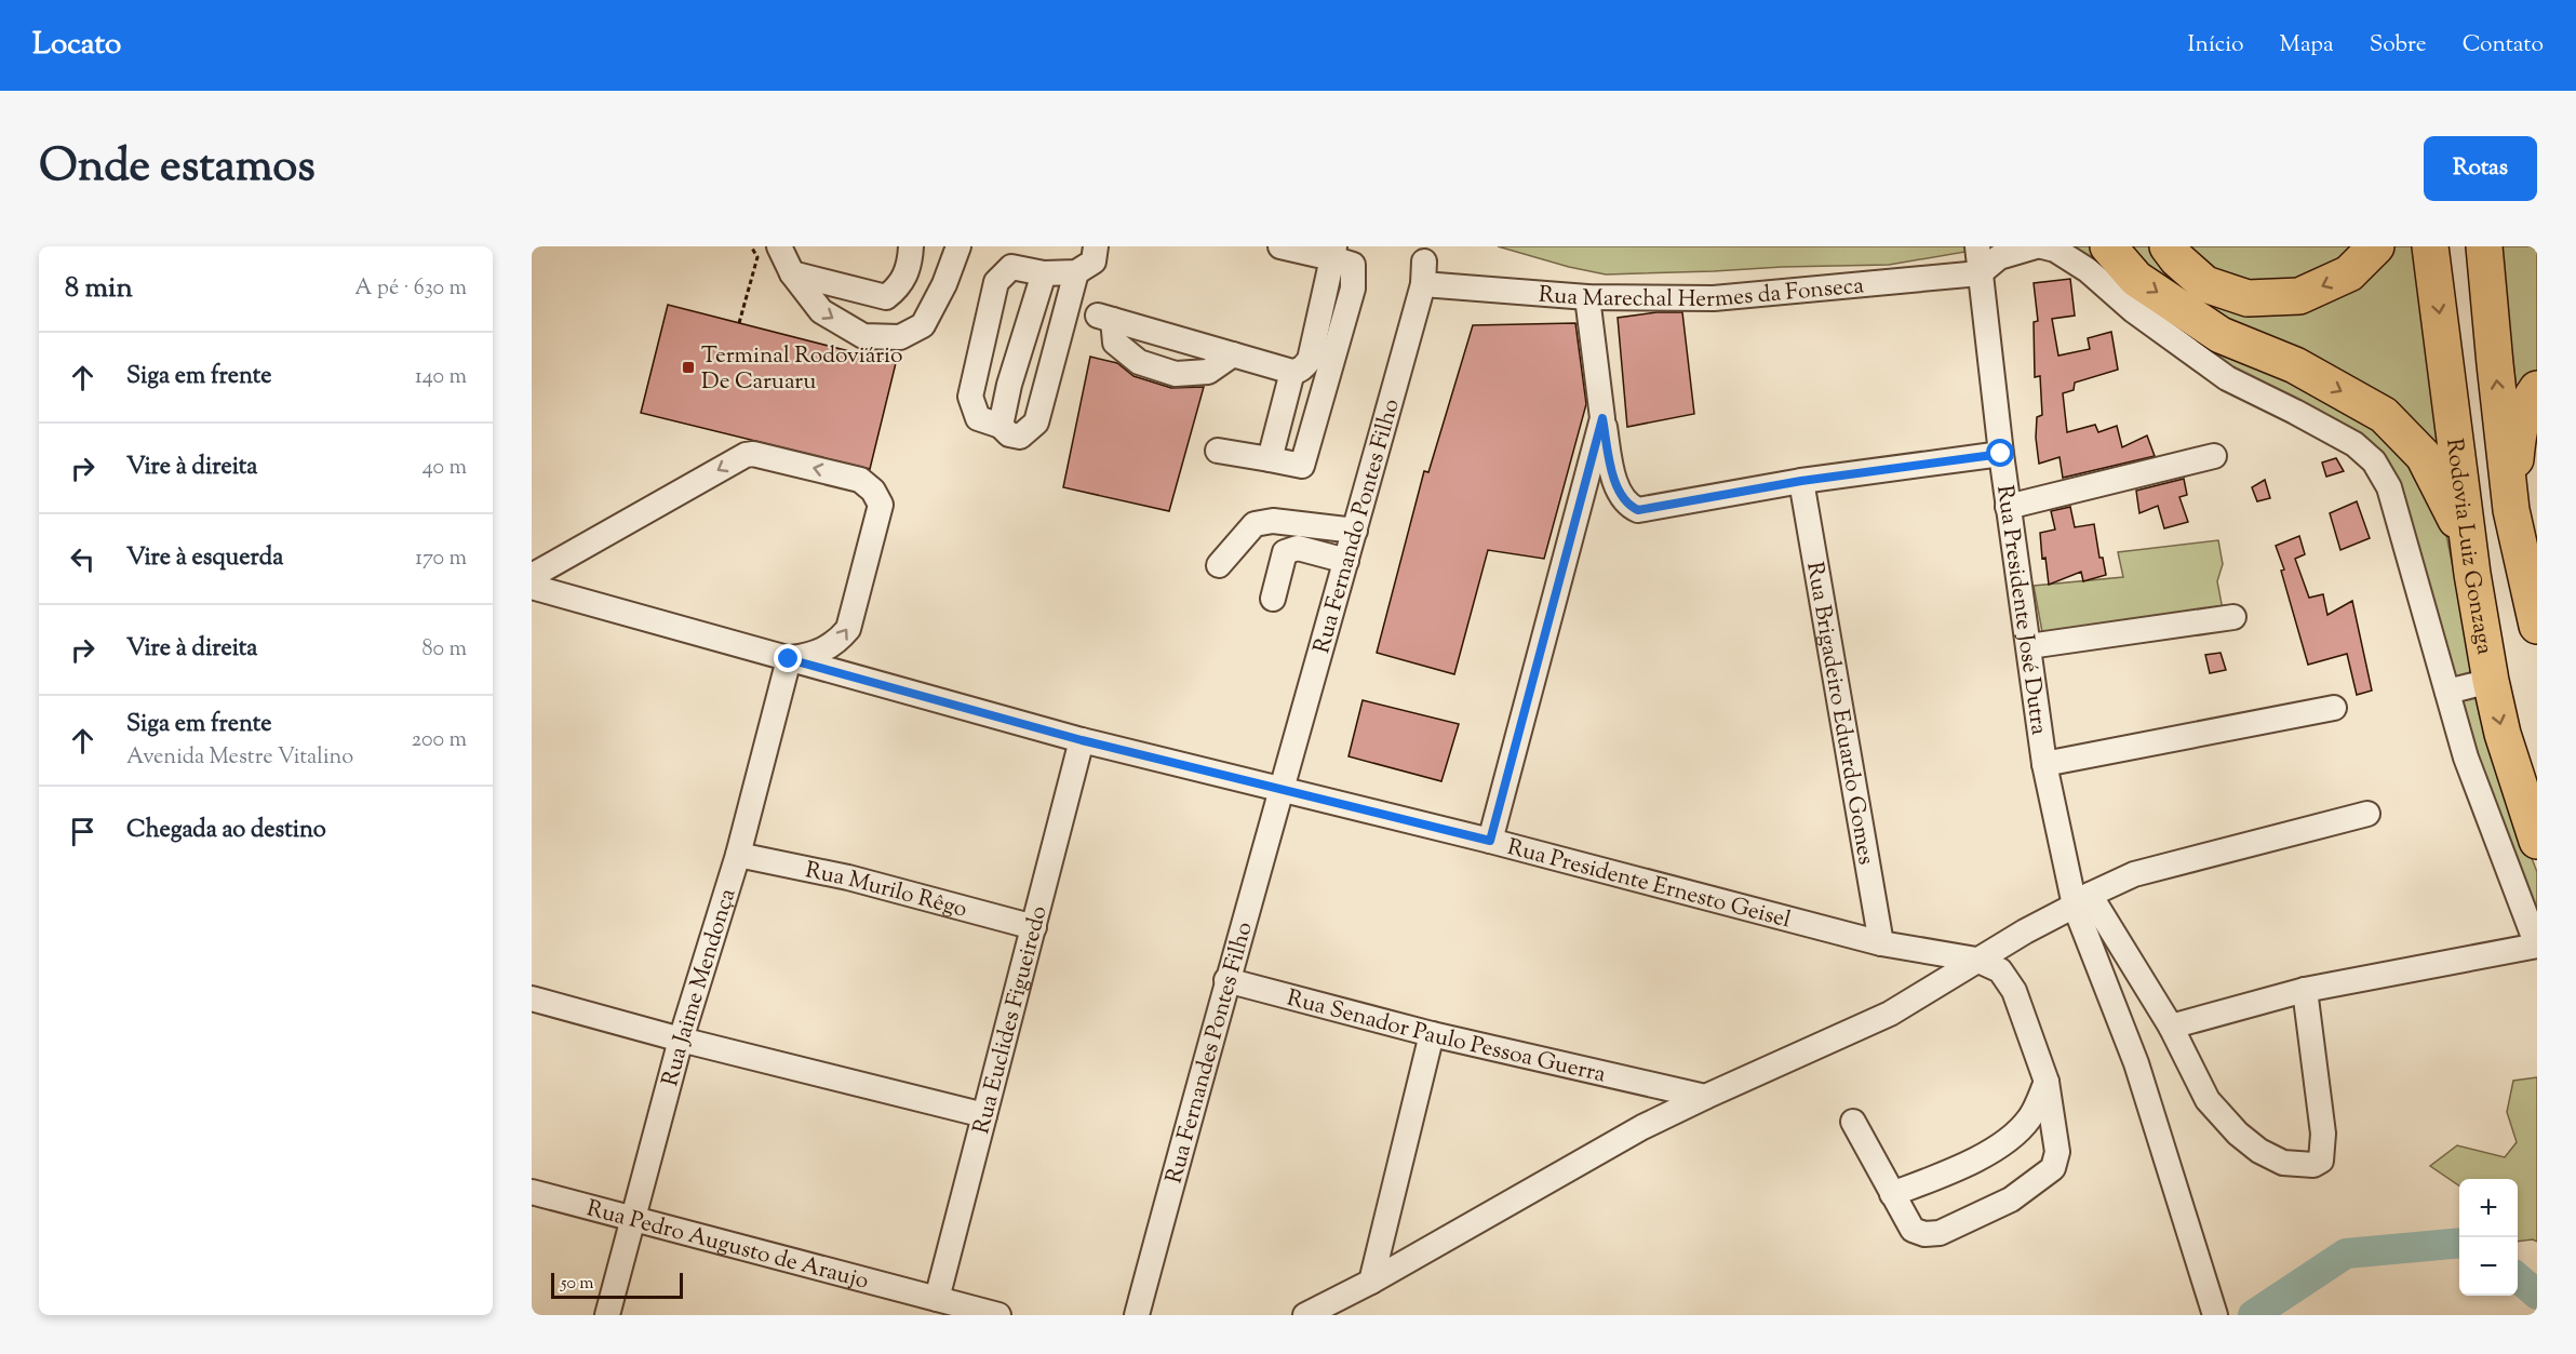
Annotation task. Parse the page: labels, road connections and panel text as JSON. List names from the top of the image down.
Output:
{
  "streets": {
    "highway": ["Rodovia Luiz Gonzaga"],
    "street": [
      "Rua Marechal Hermes da Fonseca",
      "Rua Fernando Pontes Filho",
      "Rua Presidente José Dutra",
      "Rua Brigadeiro Eduardo Gomes",
      "Rua Presidente Ernesto Geisel",
      "Rua Murilo Rêgo",
      "Rua Jaime Mendonça",
      "Rua Euclides Figueiredo",
      "Rua Senador Paulo Pessoa Guerra",
      "Rua Fernandes Pontes Filho",
      "Rua Pedro Augusto de Araujo"
    ]
  },
  "crossings": [
    ["Rua Marechal Hermes da Fonseca", "Rua Fernando Pontes Filho"],
    ["Rua Marechal Hermes da Fonseca", "Rua Presidente José Dutra"],
    ["Rua Fernando Pontes Filho", "Rua Presidente Ernesto Geisel"],
    ["Rua Fernando Pontes Filho", "Rua Fernandes Pontes Filho"],
    ["Rua Brigadeiro Eduardo Gomes", "Rua Presidente Ernesto Geisel"],
    ["Rua Presidente Ernesto Geisel", "Rua Jaime Mendonça"],
    ["Rua Presidente Ernesto Geisel", "Rua Euclides Figueiredo"],
    ["Rua Presidente Ernesto Geisel", "Rua Fernandes Pontes Filho"],
    ["Rua Murilo Rêgo", "Rua Jaime Mendonça"],
    ["Rua Murilo Rêgo", "Rua Euclides Figueiredo"],
    ["Rua Jaime Mendonça", "Rua Pedro Augusto de Araujo"],
    ["Rua Euclides Figueiredo", "Rua Pedro Augusto de Araujo"],
    ["Rua Senador Paulo Pessoa Guerra", "Rua Fernandes Pontes Filho"]
  ],
  "places": {
    "transit": ["Terminal Rodoviário De Caruaru"]
  },
  "scale_bar": "50 m",
  "page": {
    "header": "Locato",
    "nav": [
      "Início",
      "Mapa",
      "Sobre",
      "Contato"
    ],
    "title": "Onde estamos",
    "buttons": "Rotas",
    "heading": ["8 min", "A pé · 630 m"],
    "list": [
      ["Siga em frente", "140 m"],
      ["Vire à direita", "40 m"],
      ["Vire à esquerda", "170 m"],
      ["Vire à direita", "80 m"],
      ["Siga em frente", "Avenida Mestre Vitalino", "200 m"],
      "Chegada ao destino"
    ],
    "map_buttons": ["+", "−"],
    "scale": "50 m"
  }
}
